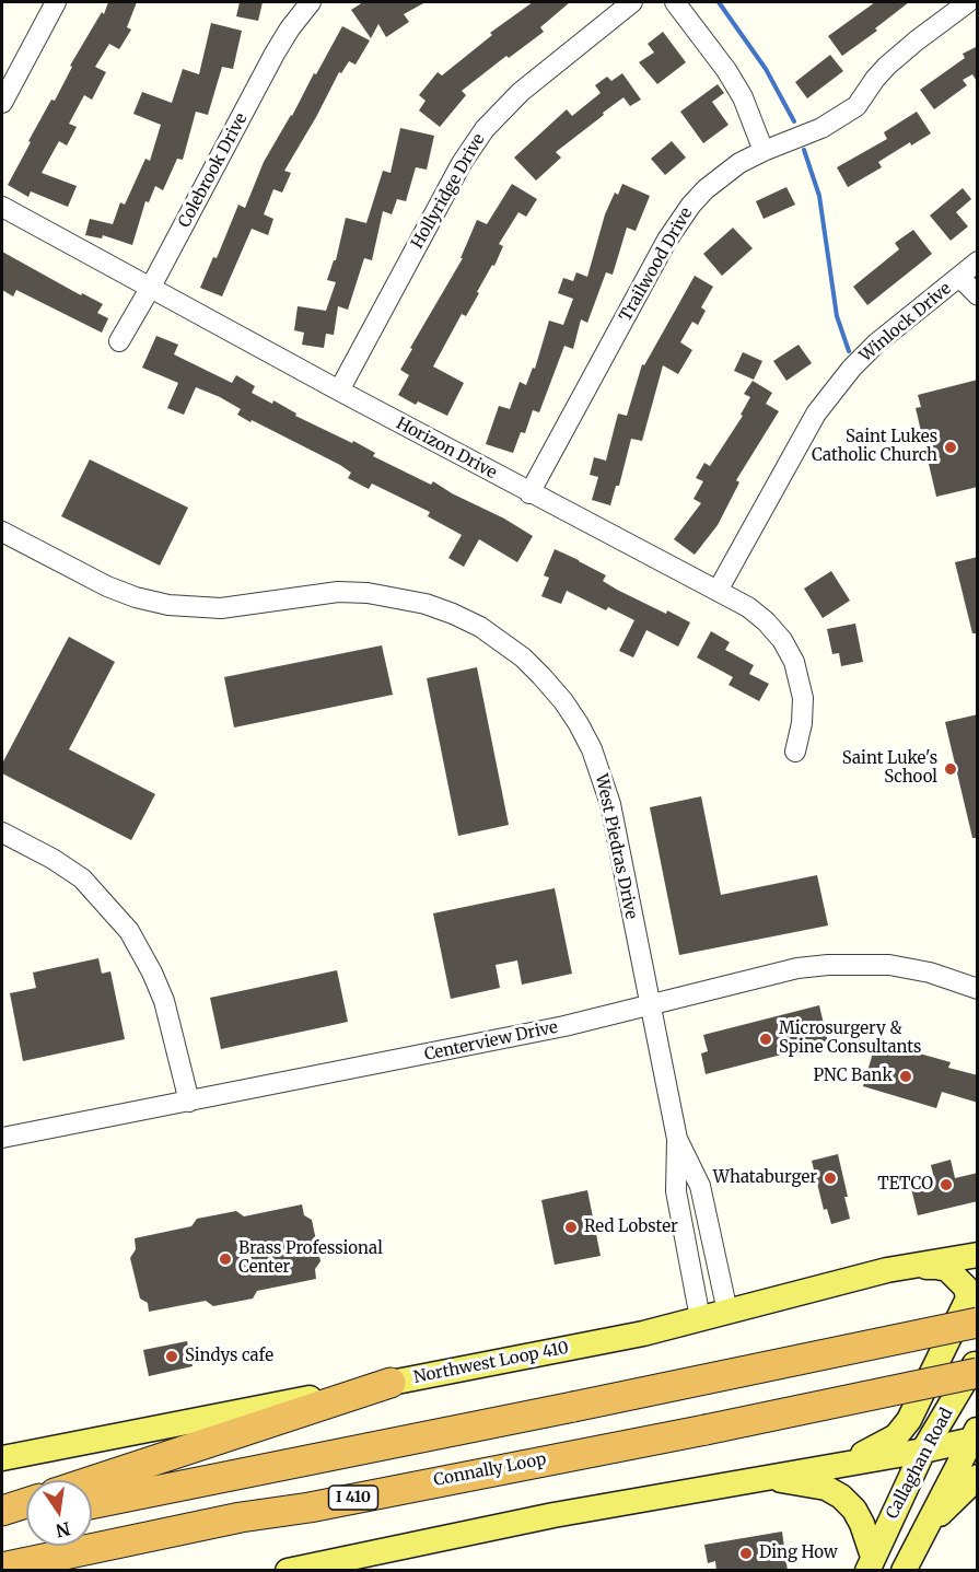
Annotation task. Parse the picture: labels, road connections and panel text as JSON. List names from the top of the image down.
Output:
{
  "streets": {
    "highway": ["Connally Loop", "I 410"],
    "main road": ["Northwest Loop 410", "Callaghan Road"],
    "street": [
      "Colebrook Drive",
      "Hollyridge Drive",
      "Trailwood Drive",
      "Winlock Drive",
      "Horizon Drive",
      "West Piedras Drive",
      "Centerview Drive"
    ]
  },
  "crossings": [
    ["Colebrook Drive", "Horizon Drive"],
    ["Hollyridge Drive", "Horizon Drive"],
    ["Trailwood Drive", "Horizon Drive"],
    ["Winlock Drive", "Horizon Drive"],
    ["West Piedras Drive", "Centerview Drive"],
    ["West Piedras Drive", "Northwest Loop 410"]
  ],
  "places": [
    "Saint Lukes Catholic Church",
    "Saint Luke's School",
    "Microsurgery & Spine Consultants",
    "PNC Bank",
    "Whataburger",
    "TETCO",
    "Red Lobster",
    "Brass Professional Center",
    "Sindys cafe",
    "Ding How"
  ],
  "north": "bottom"
}
